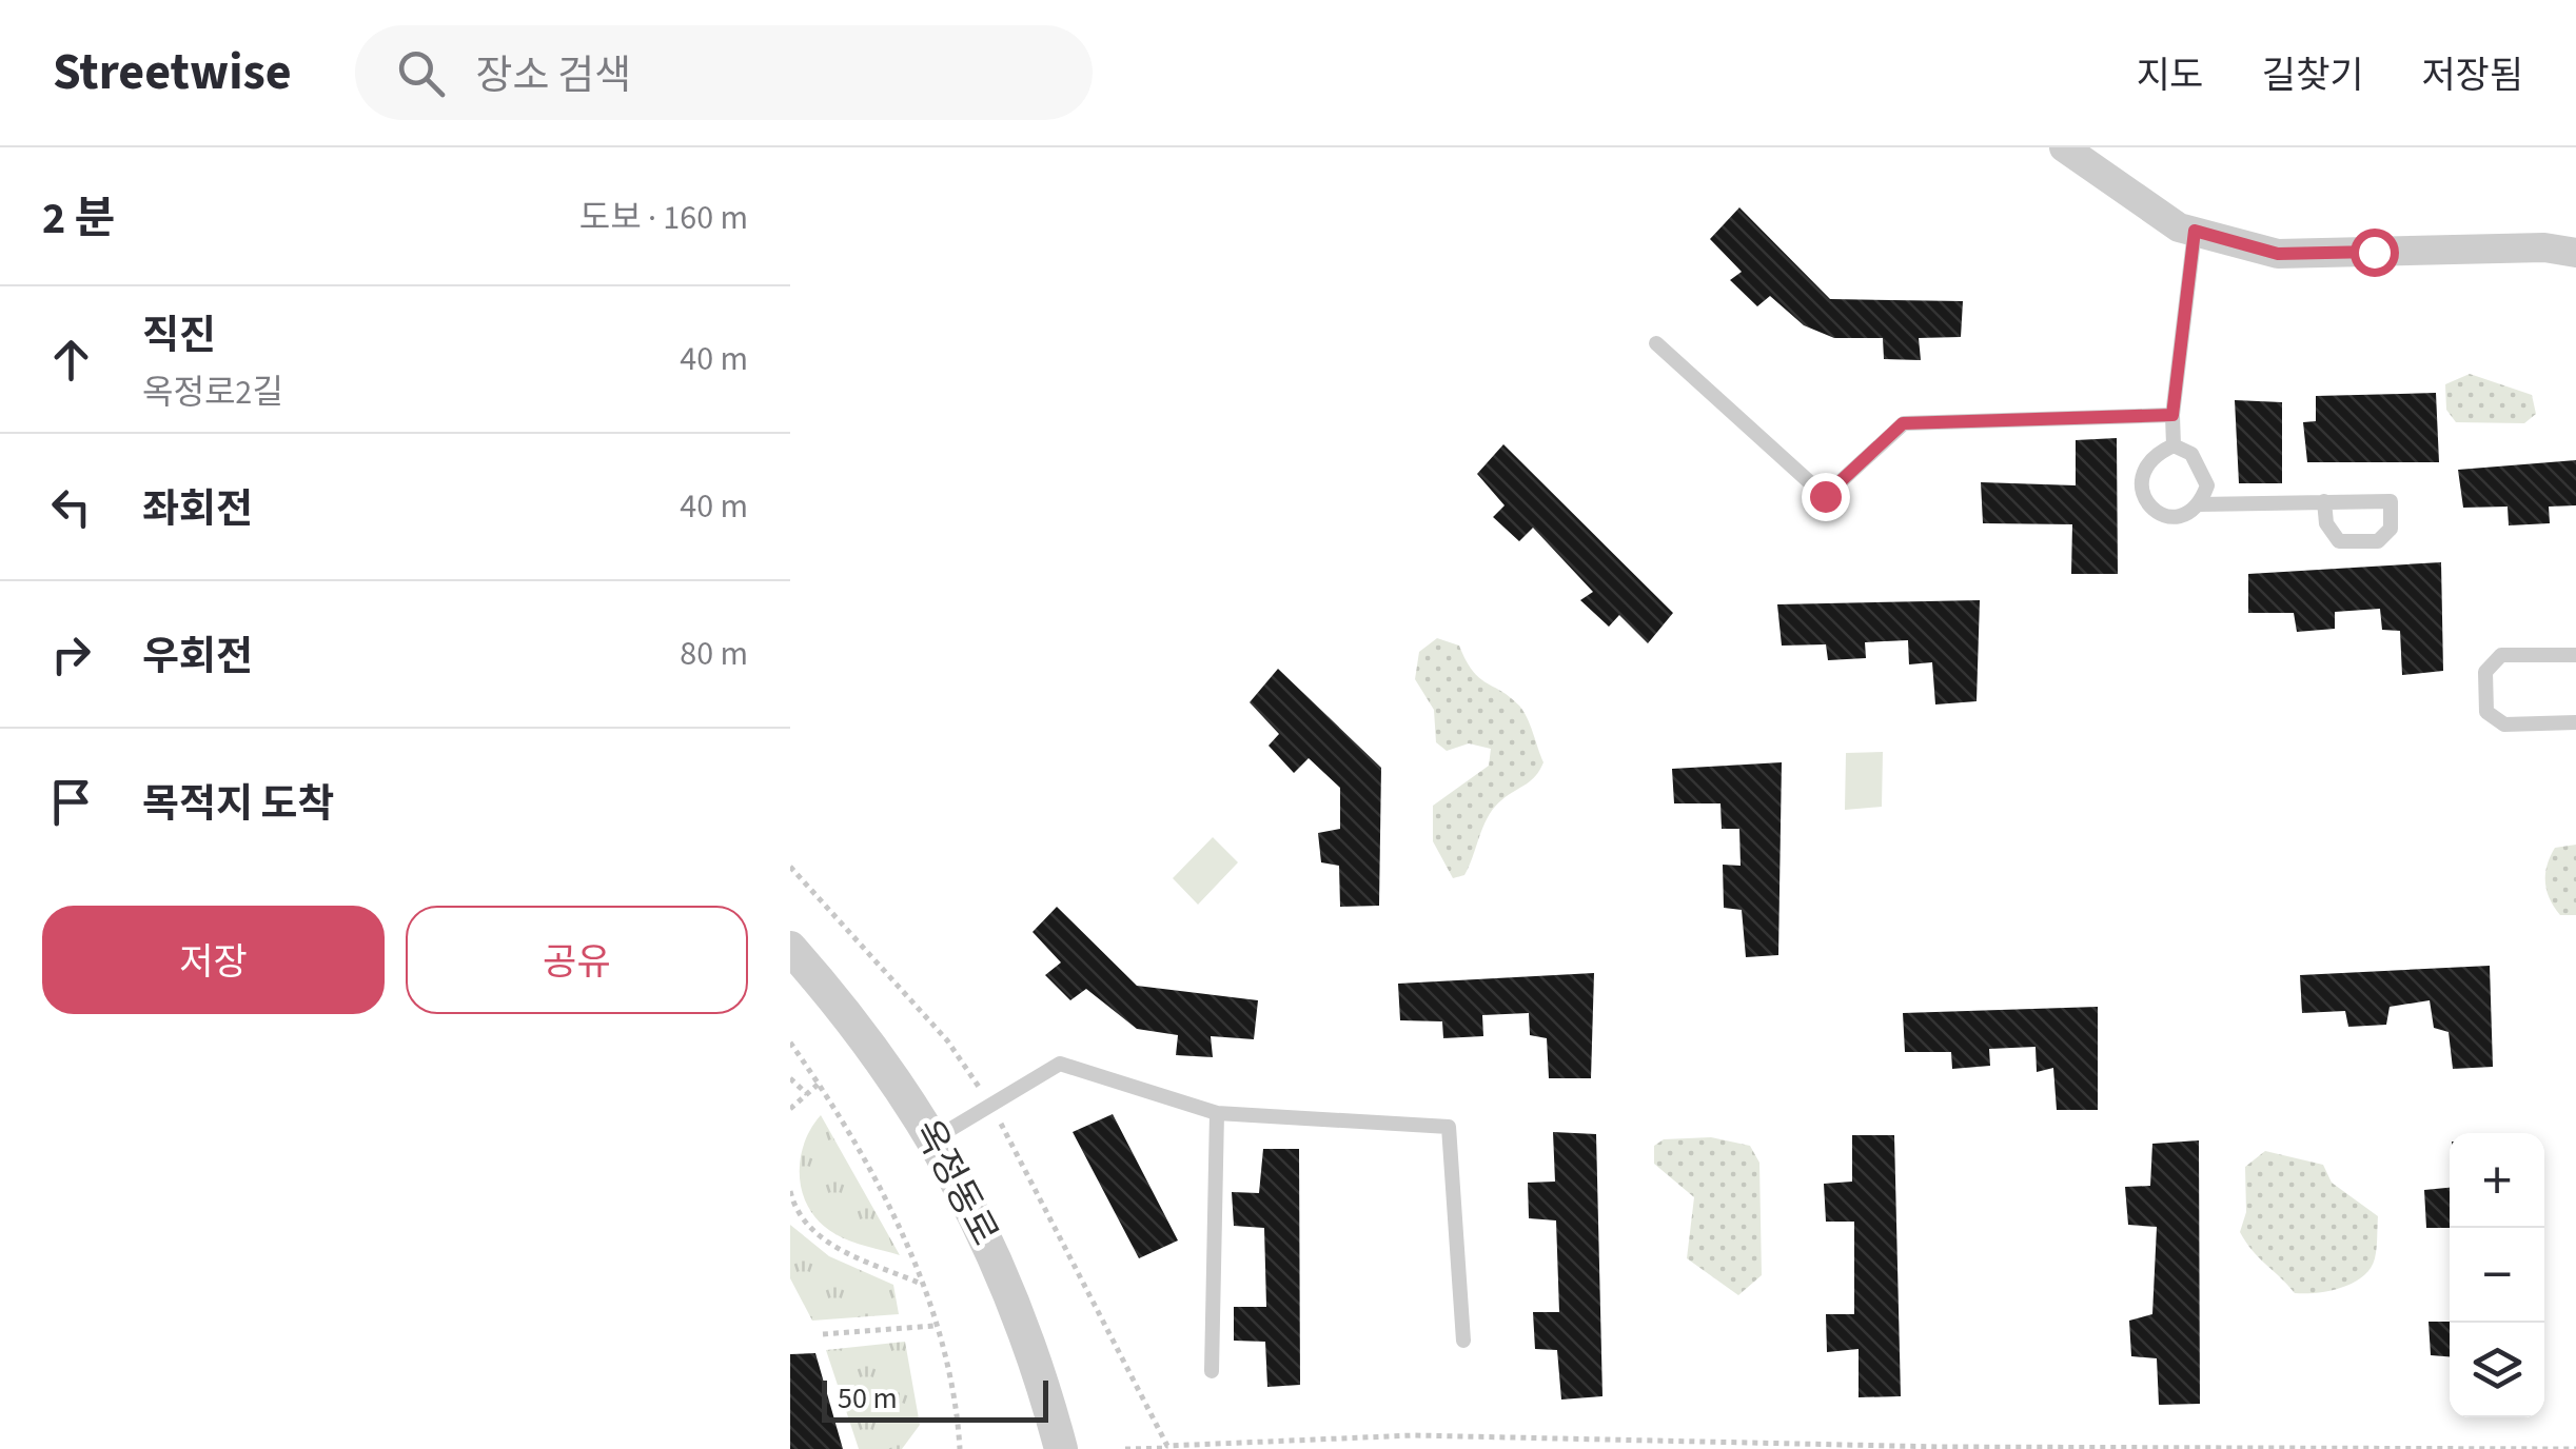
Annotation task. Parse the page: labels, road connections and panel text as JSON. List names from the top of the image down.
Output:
{
  "streets": {
    "street": ["옥정동로"]
  },
  "scale_bar": "50 m",
  "page": {
    "header": "Streetwise",
    "search": "장소 검색",
    "nav": ["지도", "길찾기", "저장됨"],
    "heading": ["2 분", "도보 · 160 m"],
    "list": [
      ["직진", "옥정로2길", "40 m"],
      ["좌회전", "40 m"],
      ["우회전", "80 m"],
      "목적지 도착"
    ],
    "buttons": ["저장", "공유"],
    "map_buttons": ["+", "−"],
    "scale": "50 m"
  }
}
